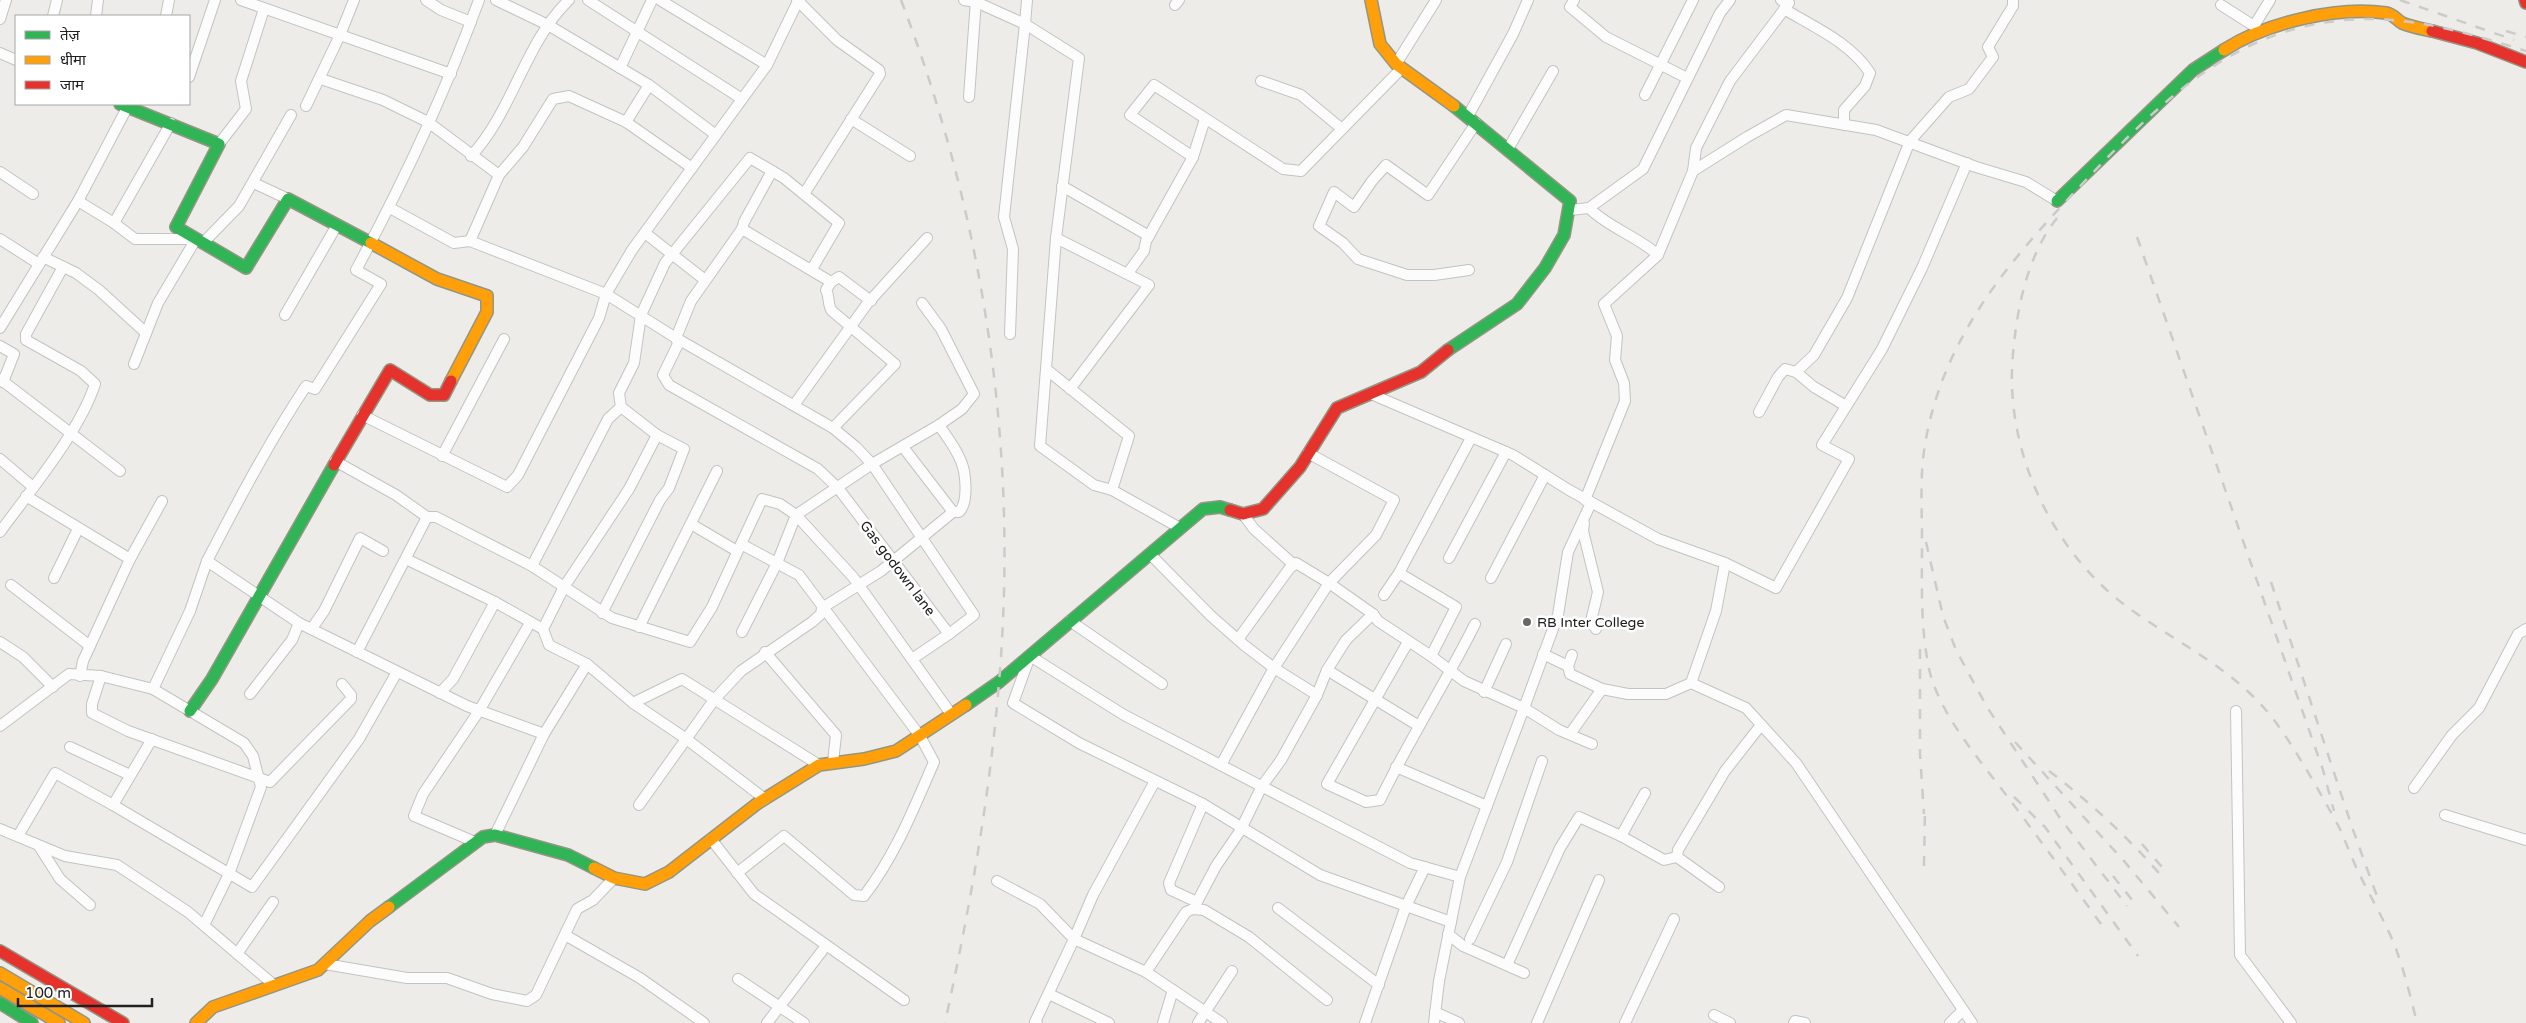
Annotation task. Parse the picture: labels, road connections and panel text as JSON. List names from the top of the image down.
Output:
{
  "streets": {
    "street": ["Gas godown lane"]
  },
  "places": ["RB Inter College"],
  "legend": ["तेज़", "धीमा", "जाम"],
  "scale_bar": "100 m"
}
